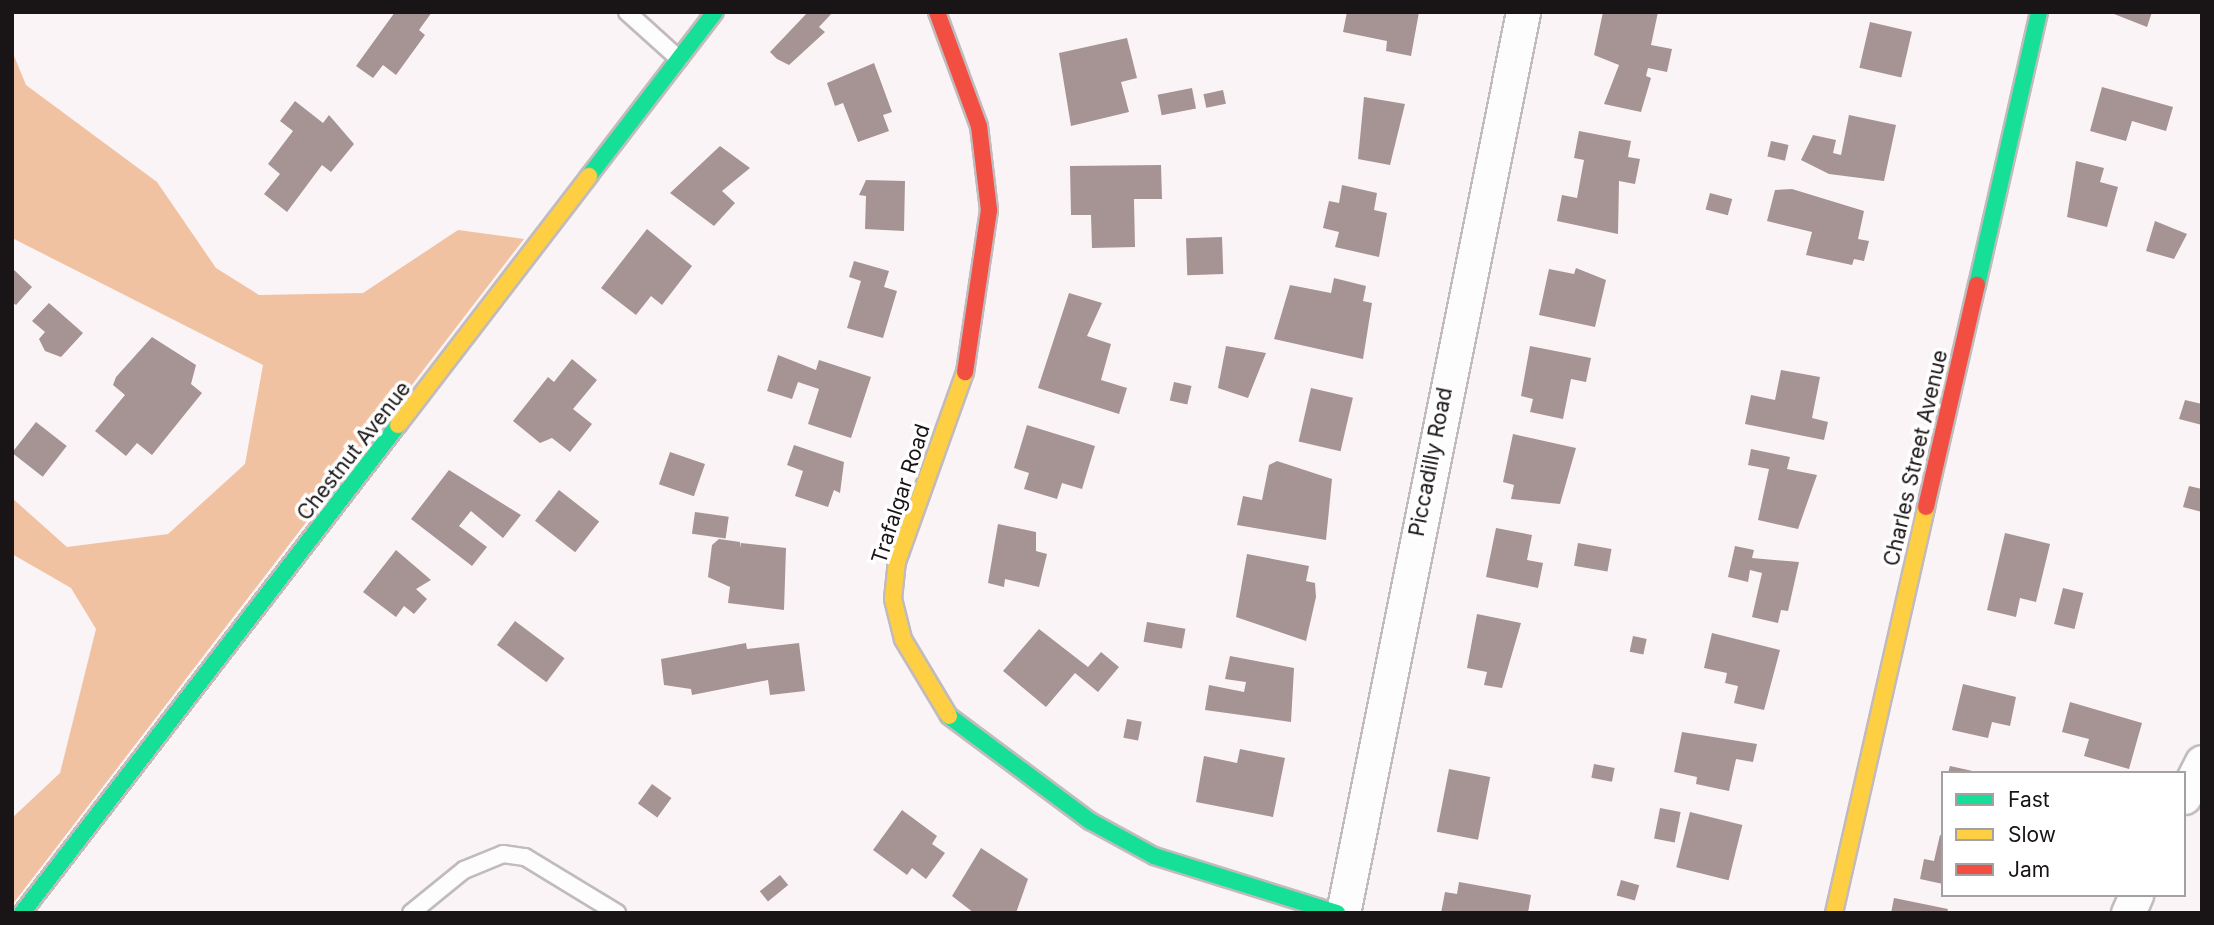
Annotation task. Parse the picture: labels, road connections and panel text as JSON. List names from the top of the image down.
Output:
{
  "streets": {
    "street": [
      "Chestnut Avenue",
      "Charles Street Avenue",
      "Piccadilly Road",
      "Trafalgar Road"
    ]
  },
  "legend": ["Fast", "Slow", "Jam"]
}
